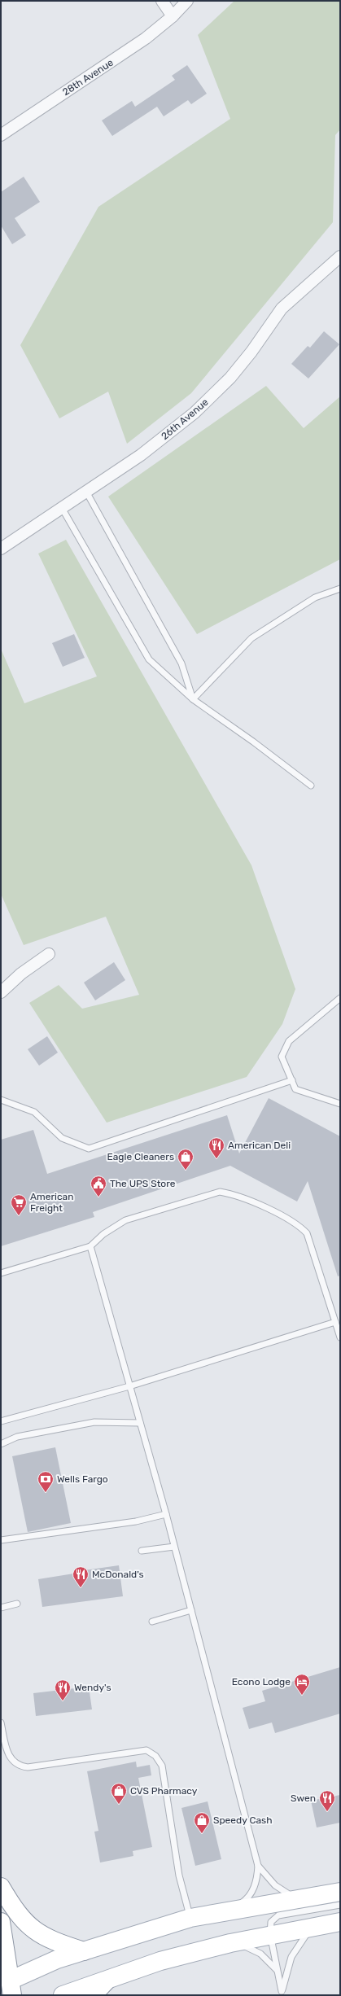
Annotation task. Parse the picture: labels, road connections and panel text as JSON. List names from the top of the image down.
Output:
{
  "streets": {
    "street": ["28th Avenue", "26th Avenue"]
  },
  "places": {
    "restaurant": [
      "American Deli",
      "McDonald's",
      "Wendy's",
      "Swen"
    ],
    "shop": ["Eagle Cleaners", "CVS Pharmacy", "Speedy Cash"],
    "public building": ["The UPS Store"],
    "supermarket": ["American Freight"],
    "bank": ["Wells Fargo"],
    "hotel": ["Econo Lodge"]
  }
}
